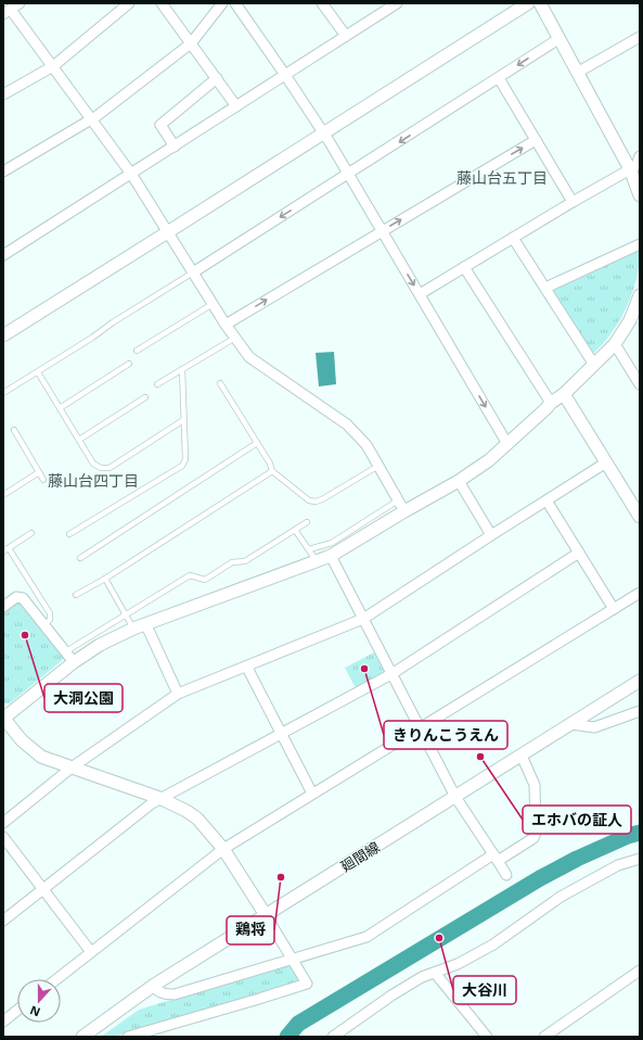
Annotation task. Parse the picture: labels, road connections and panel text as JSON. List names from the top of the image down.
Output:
{
  "streets": {
    "street": ["廻間線"]
  },
  "districts": ["藤山台五丁目", "藤山台四丁目"],
  "places": [
    "大洞公園",
    "きりんこうえん",
    "エホバの証人",
    "鶏将",
    "大谷川"
  ],
  "north": "bottom"
}
